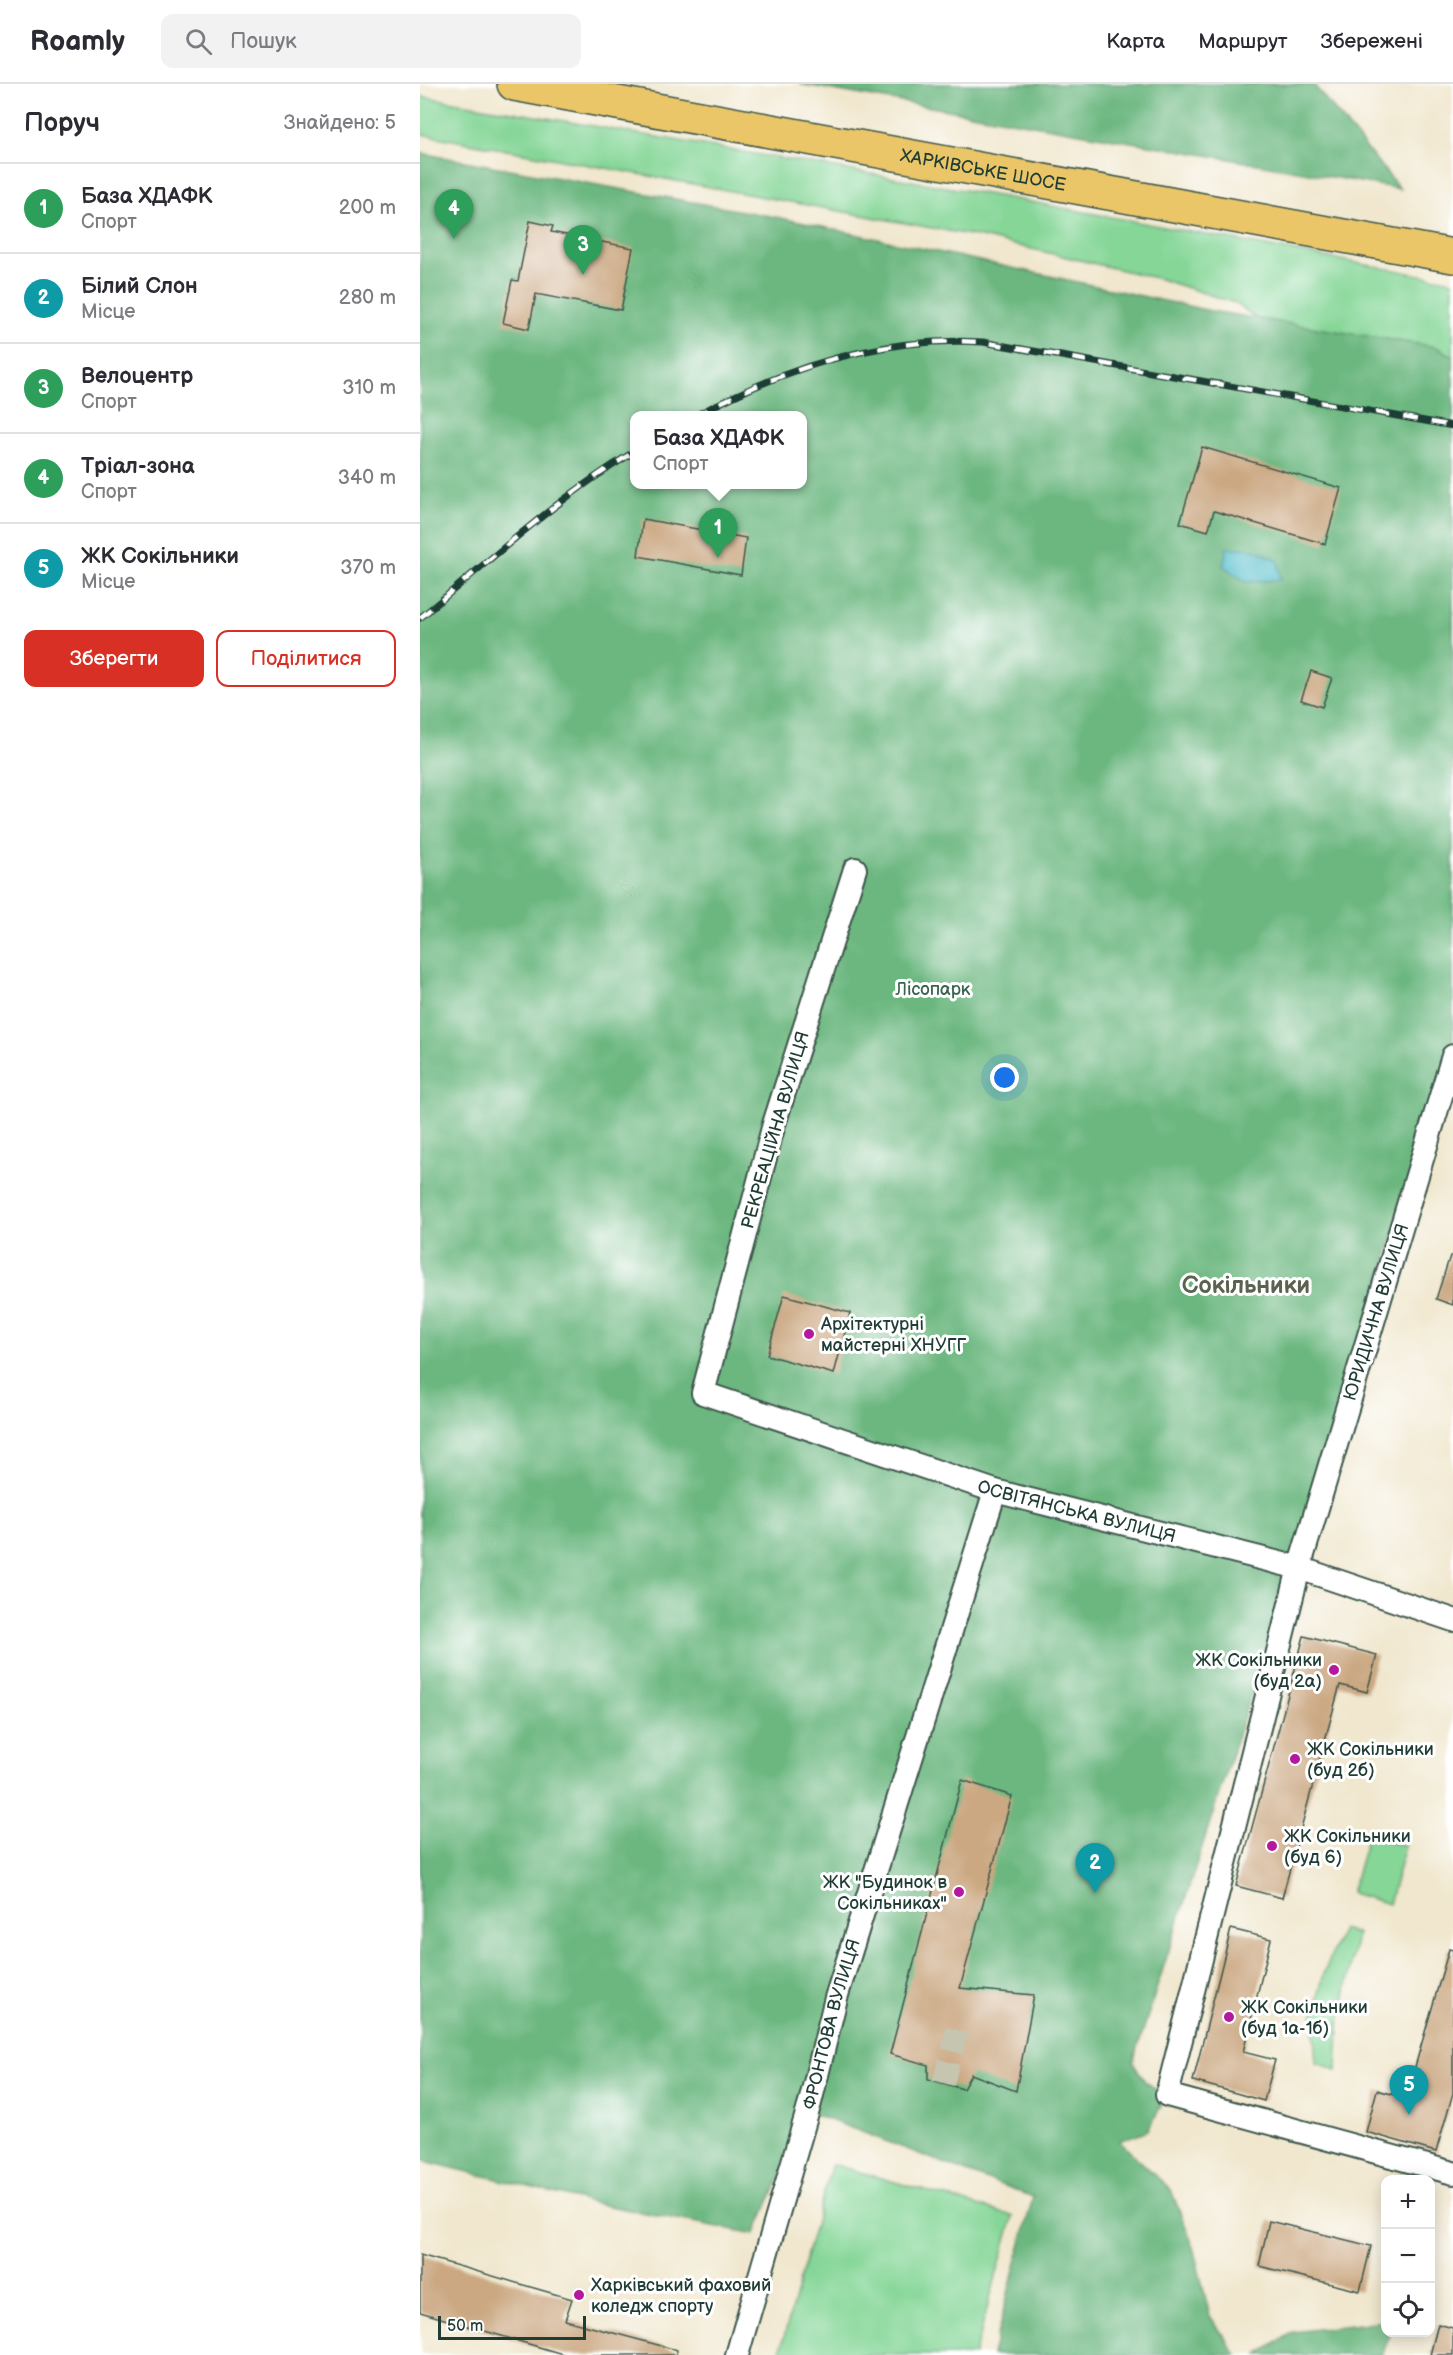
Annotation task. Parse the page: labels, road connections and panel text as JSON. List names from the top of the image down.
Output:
{
  "streets": {
    "main road": ["ХАРКІВСЬКЕ ШОСЕ"],
    "street": [
      "РЕКРЕАЦІЙНА ВУЛИЦЯ",
      "ЮРИДИЧНА ВУЛИЦЯ",
      "ОСВІТЯНСЬКА ВУЛИЦЯ",
      "ФРОНТОВА ВУЛИЦЯ"
    ]
  },
  "crossings": [
    ["РЕКРЕАЦІЙНА ВУЛИЦЯ", "ОСВІТЯНСЬКА ВУЛИЦЯ"],
    ["ЮРИДИЧНА ВУЛИЦЯ", "ОСВІТЯНСЬКА ВУЛИЦЯ"],
    ["ОСВІТЯНСЬКА ВУЛИЦЯ", "ФРОНТОВА ВУЛИЦЯ"]
  ],
  "districts": ["Сокільники"],
  "parks": ["Лісопарк"],
  "places": [
    "Архітектурні майстерні ХНУГГ",
    "ЖК Сокільники (буд 2а)",
    "ЖК Сокільники (буд 2б)",
    "ЖК Сокільники (буд 6)",
    "ЖК \"Будинок в Сокільниках\"",
    "ЖК Сокільники (буд 1а-1б)",
    "Харківський фаховий коледж спорту"
  ],
  "scale_bar": "50 m",
  "page": {
    "header": "Roamly",
    "search": "Пошук",
    "nav": ["Карта", "Маршрут", "Збережені"],
    "heading": ["Поруч", "Знайдено: 5"],
    "list": [
      {
        "mark": "1",
        "name": "База ХДАФК",
        "note": "Спорт",
        "value": "200 m"
      },
      {
        "mark": "2",
        "name": "Білий Слон",
        "note": "Місце",
        "value": "280 m"
      },
      {
        "mark": "3",
        "name": "Велоцентр",
        "note": "Спорт",
        "value": "310 m"
      },
      {
        "mark": "4",
        "name": "Тріал-зона",
        "note": "Спорт",
        "value": "340 m"
      },
      {
        "mark": "5",
        "name": "ЖК Сокільники",
        "note": "Місце",
        "value": "370 m"
      }
    ],
    "pins": [
      "4",
      "3",
      "1",
      "2",
      "5"
    ],
    "popup": ["База ХДАФК", "Спорт"],
    "buttons": ["Зберегти", "Поділитися"],
    "map_buttons": ["+", "−"],
    "scale": "50 m"
  }
}
